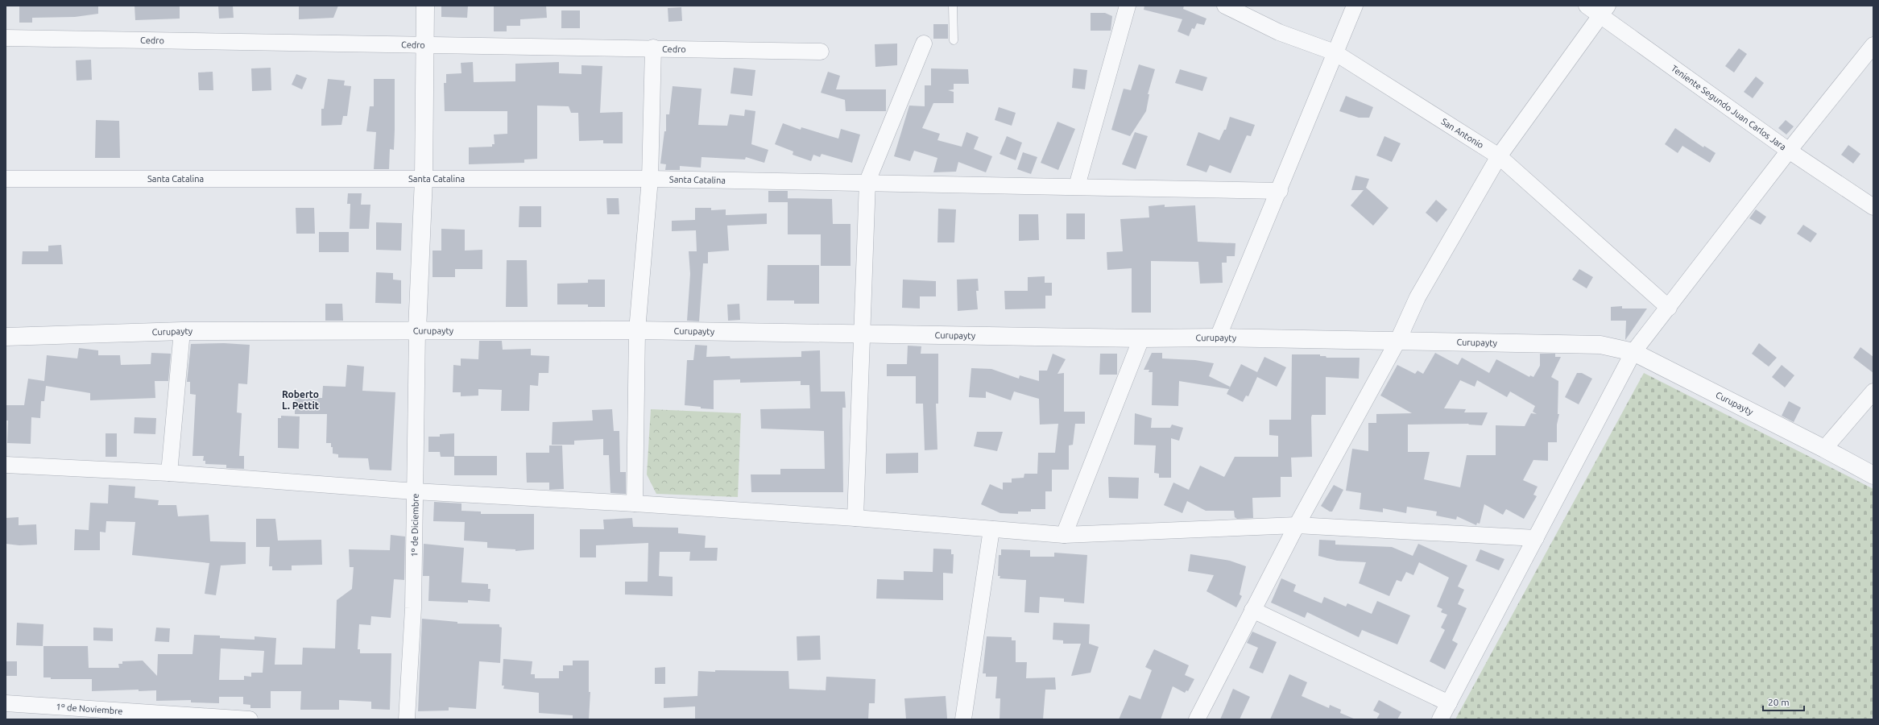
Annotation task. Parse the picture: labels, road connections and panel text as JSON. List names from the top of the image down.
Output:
{
  "streets": {
    "street": [
      "Cedro",
      "Teniente Segundo Juan Carlos Jara",
      "San Antonio",
      "Santa Catalina",
      "Curupayty",
      "1º de Diciembre",
      "1º de Noviembre"
    ]
  },
  "crossings": [
    ["Curupayty", "1º de Diciembre"]
  ],
  "districts": ["Roberto L. Pettit"],
  "scale_bar": "20 m"
}
